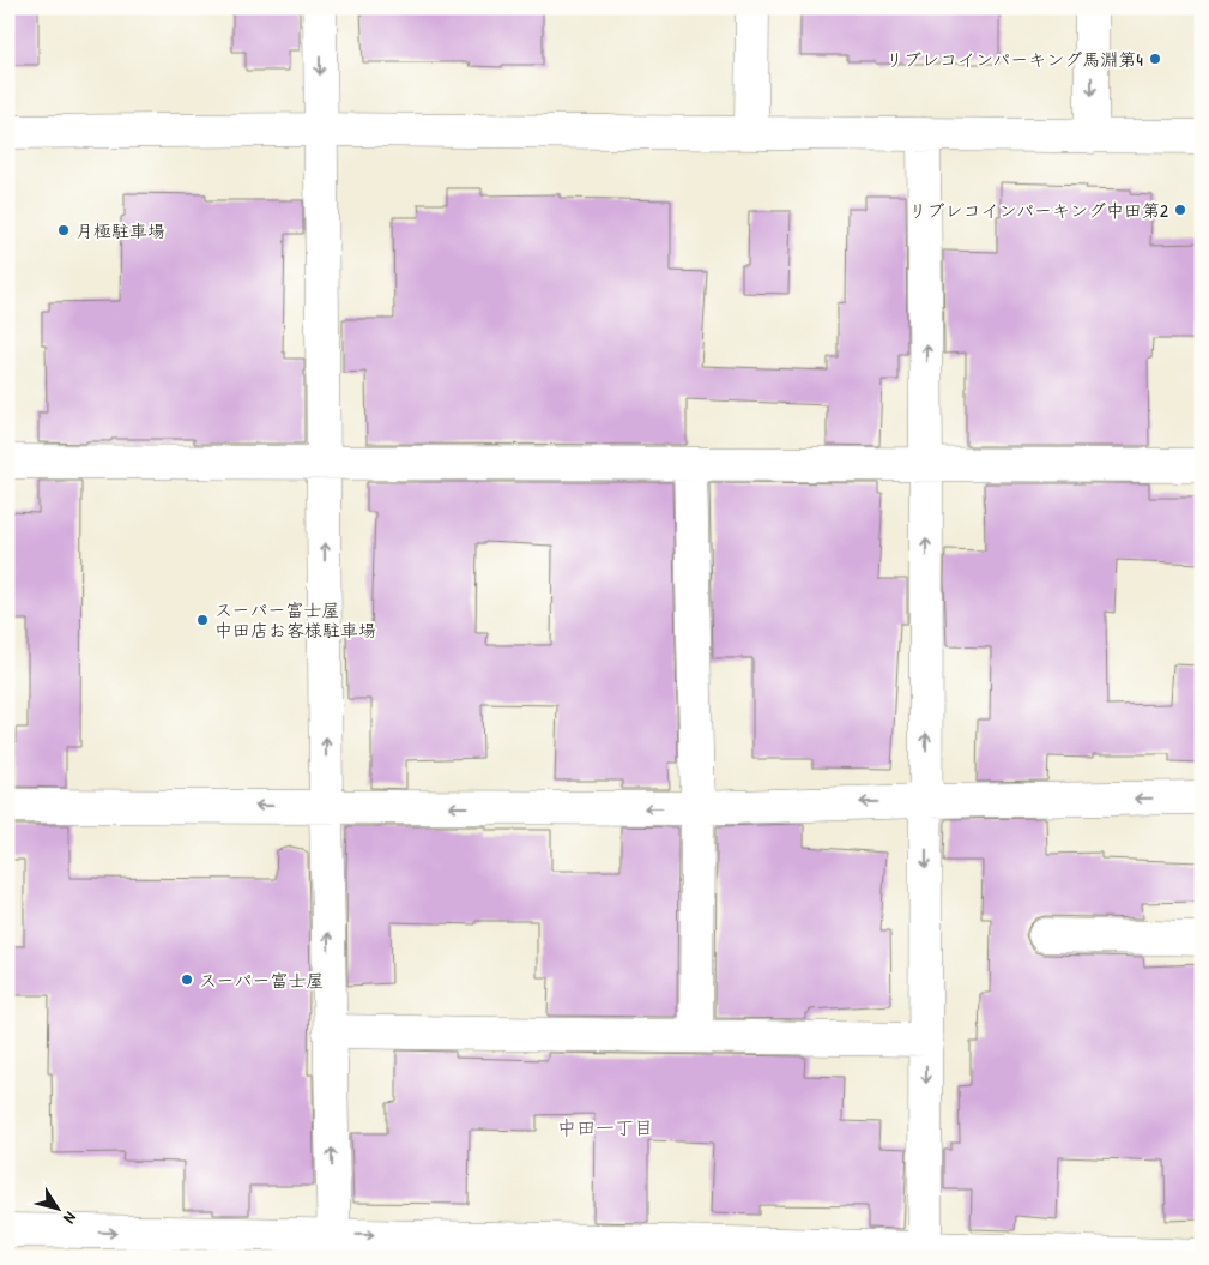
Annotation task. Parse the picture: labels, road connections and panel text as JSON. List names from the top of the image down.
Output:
{
  "districts": ["中田一丁目"],
  "places": [
    "リブレコインパーキング馬淵第4",
    "リブレコインパーキング中田第2",
    "月極駐車場",
    "スーパー富士屋 中田店お客様駐車場",
    "スーパー富士屋"
  ],
  "north": "bottom right"
}
